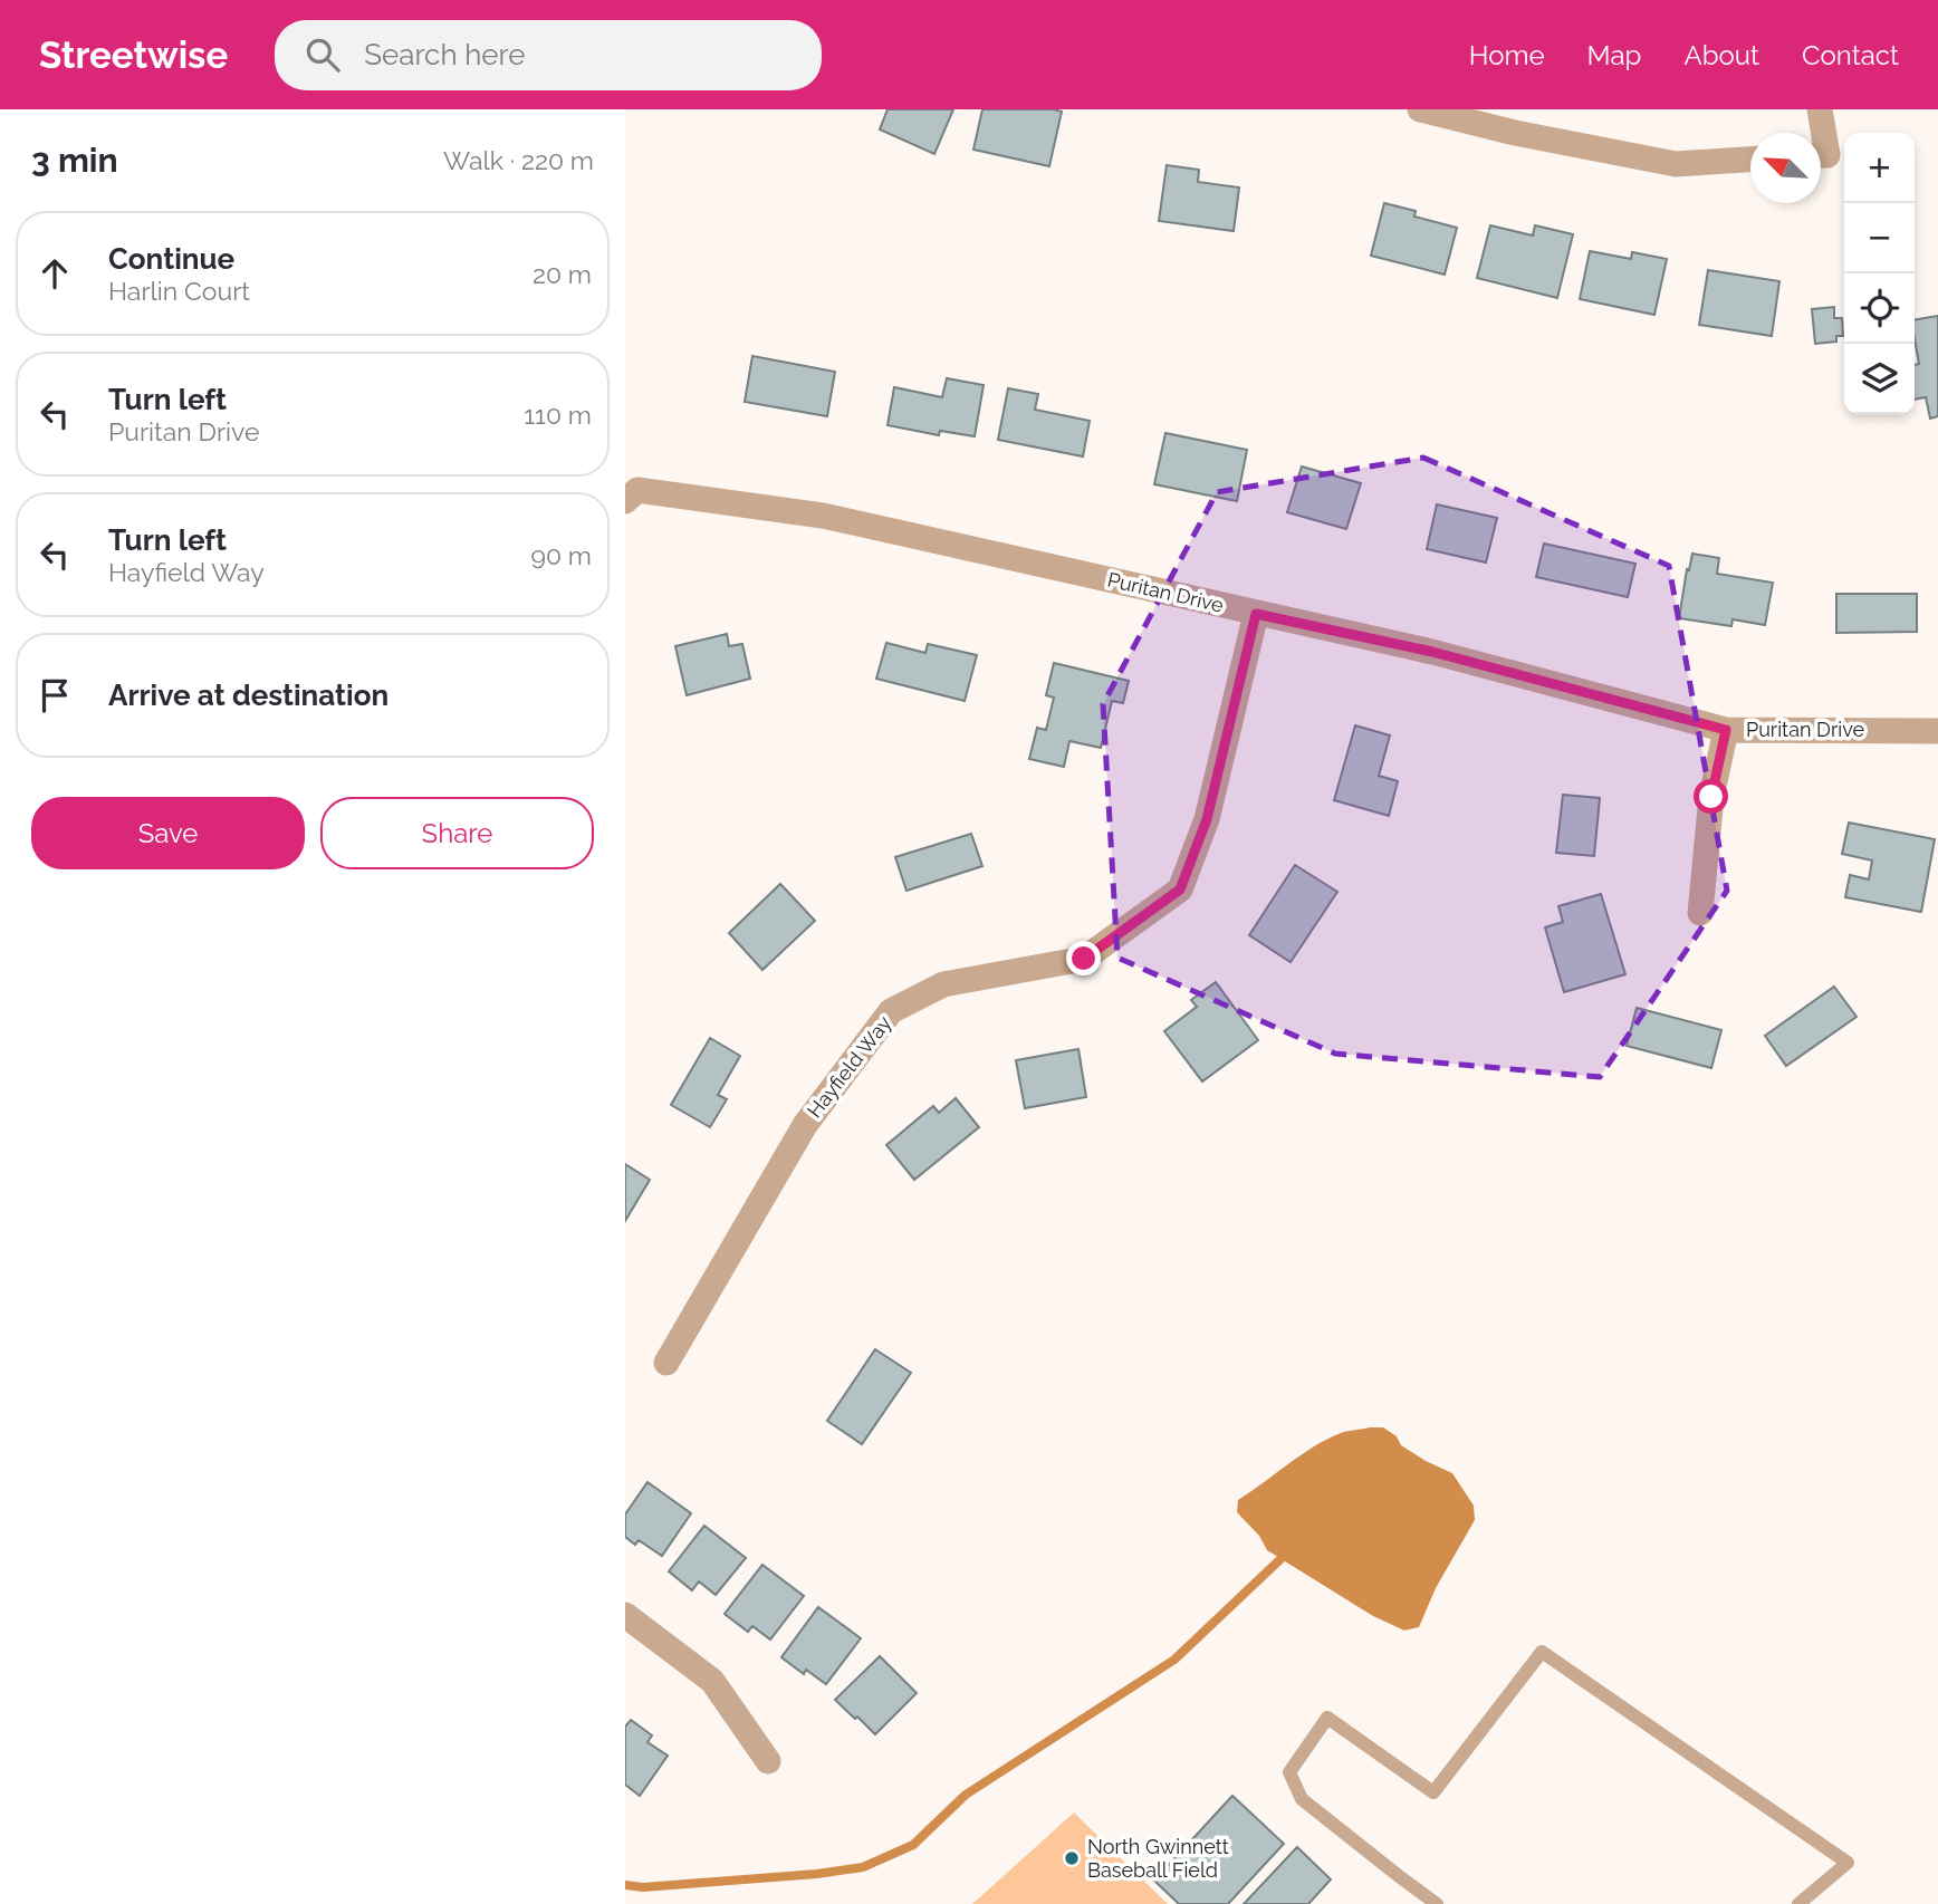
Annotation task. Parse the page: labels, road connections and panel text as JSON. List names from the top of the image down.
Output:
{
  "streets": {
    "street": ["Puritan Drive", "Hayfield Way"]
  },
  "crossings": [
    ["Puritan Drive", "Hayfield Way"]
  ],
  "places": ["North Gwinnett Baseball Field"],
  "north": "top left",
  "page": {
    "header": "Streetwise",
    "search": "Search here",
    "nav": [
      "Home",
      "Map",
      "About",
      "Contact"
    ],
    "heading": ["3 min", "Walk · 220 m"],
    "map_buttons": ["+", "−"],
    "list": [
      ["Continue", "Harlin Court", "20 m"],
      ["Turn left", "Puritan Drive", "110 m"],
      ["Turn left", "Hayfield Way", "90 m"],
      "Arrive at destination"
    ],
    "buttons": ["Save", "Share"]
  }
}
